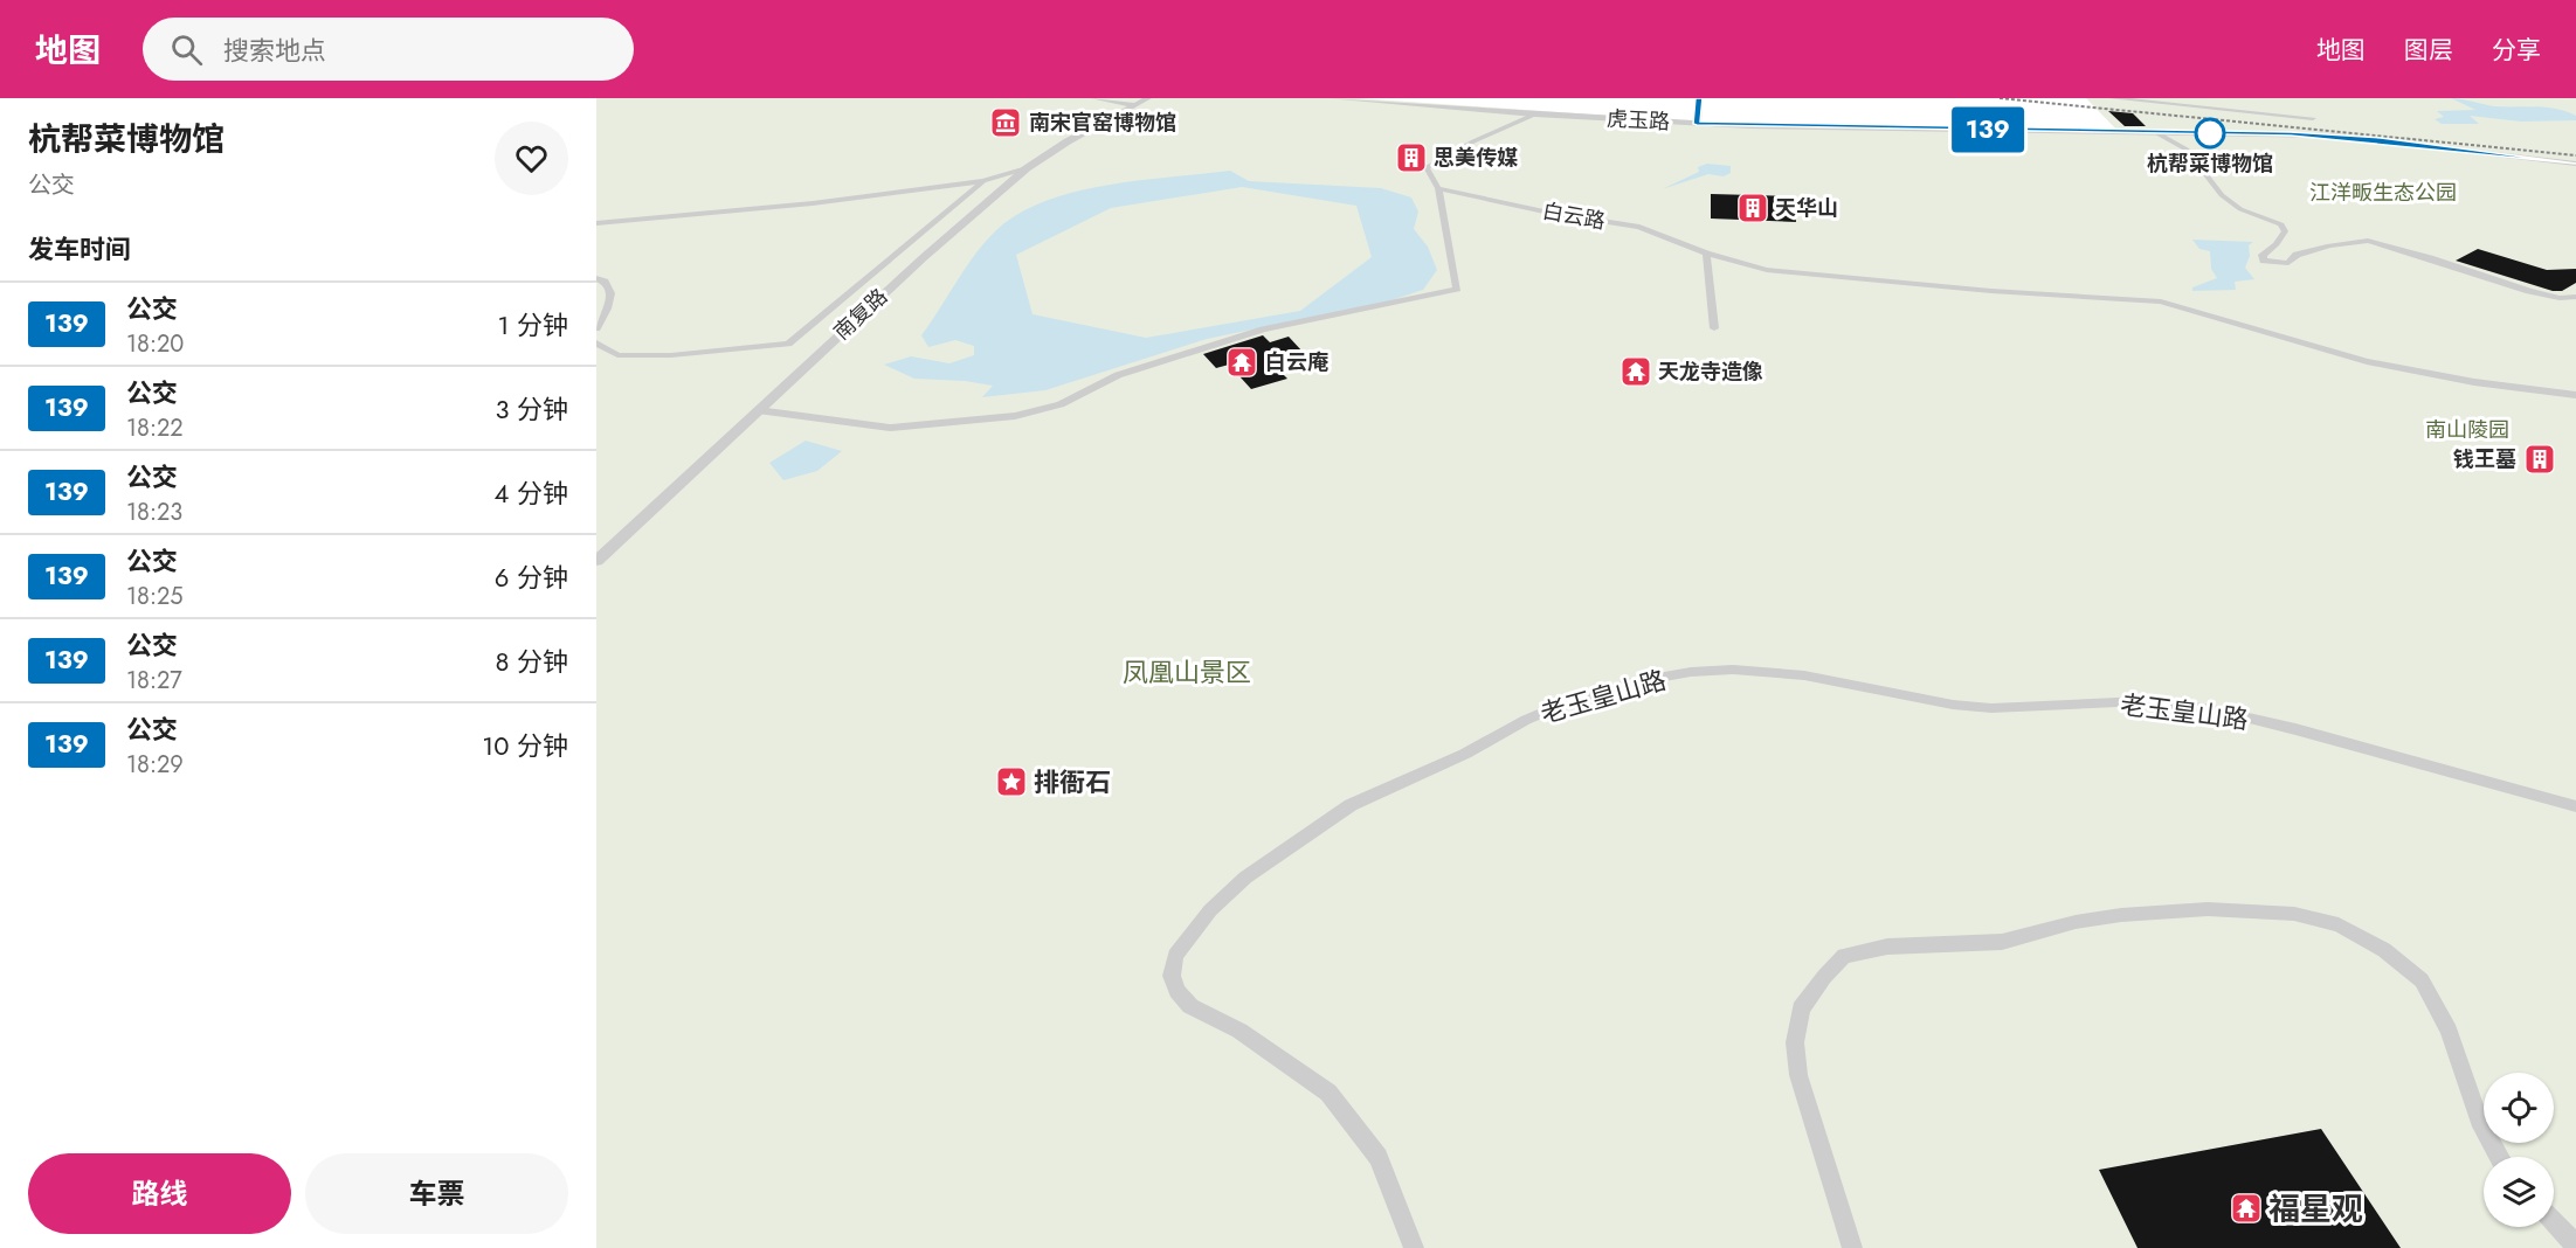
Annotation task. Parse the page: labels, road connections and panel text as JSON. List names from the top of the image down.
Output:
{
  "streets": {
    "street": [
      "虎玉路",
      "白云路",
      "南复路",
      "老玉皇山路"
    ]
  },
  "parks": ["江洋畈生态公园", "南山陵园", "凤凰山景区"],
  "places": {
    "museum": ["南宋官窑博物馆"],
    "other": ["杭帮菜博物馆"],
    "building": ["思美传媒", "天华山", "钱王墓"],
    "temple": ["白云庵", "天龙寺造像", "福星观"],
    "place": ["排衙石"]
  },
  "lines": ["bus line 139"],
  "page": {
    "header": "地图",
    "search": "搜索地点",
    "nav": ["地图", "图层", "分享"],
    "heading": [
      ["杭帮菜博物馆", "公交"],
      "发车时间"
    ],
    "on_map": "139",
    "list": [
      {
        "mark": "139",
        "name": "公交",
        "note": "18:20",
        "value": "1 分钟"
      },
      {
        "mark": "139",
        "name": "公交",
        "note": "18:22",
        "value": "3 分钟"
      },
      {
        "mark": "139",
        "name": "公交",
        "note": "18:23",
        "value": "4 分钟"
      },
      {
        "mark": "139",
        "name": "公交",
        "note": "18:25",
        "value": "6 分钟"
      },
      {
        "mark": "139",
        "name": "公交",
        "note": "18:27",
        "value": "8 分钟"
      },
      {
        "mark": "139",
        "name": "公交",
        "note": "18:29",
        "value": "10 分钟"
      }
    ],
    "buttons": ["路线", "车票"]
  }
}
